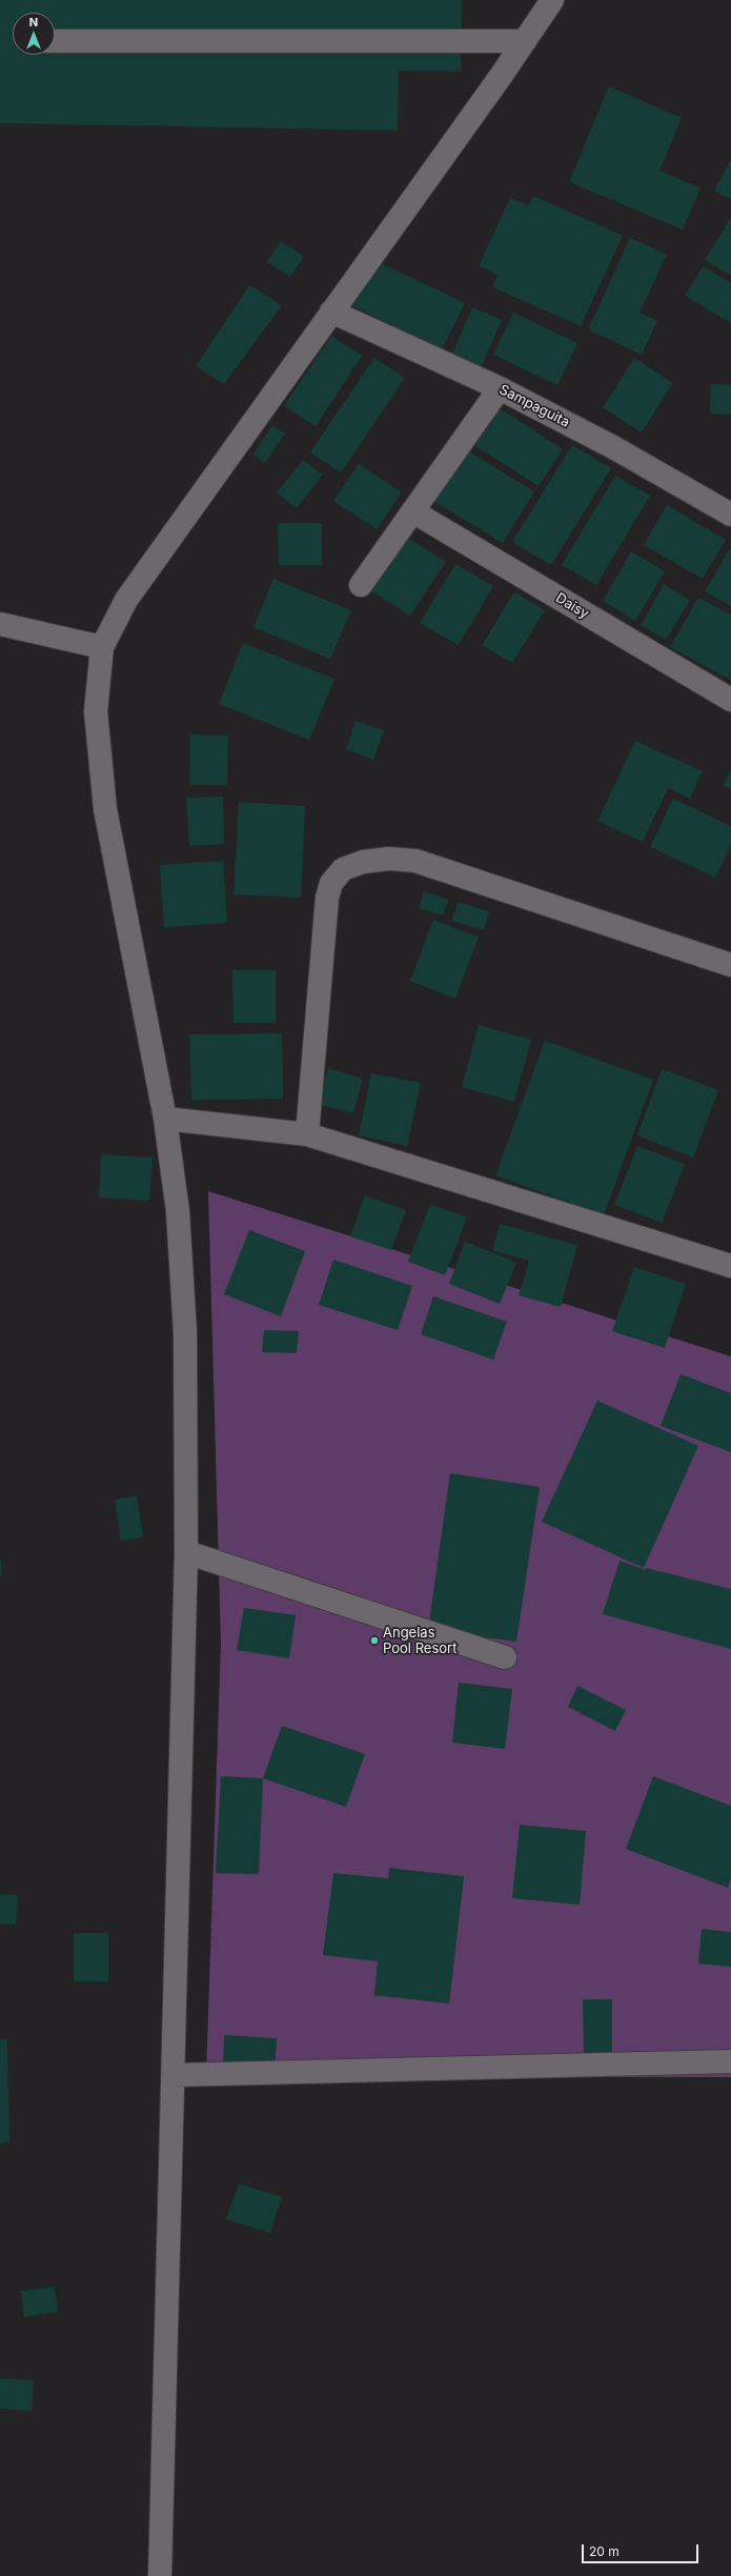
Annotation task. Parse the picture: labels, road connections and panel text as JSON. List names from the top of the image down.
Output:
{
  "streets": {
    "street": ["Sampaguita", "Daisy"]
  },
  "places": ["Angelas Pool Resort"],
  "scale_bar": "20 m",
  "north": "top"
}
